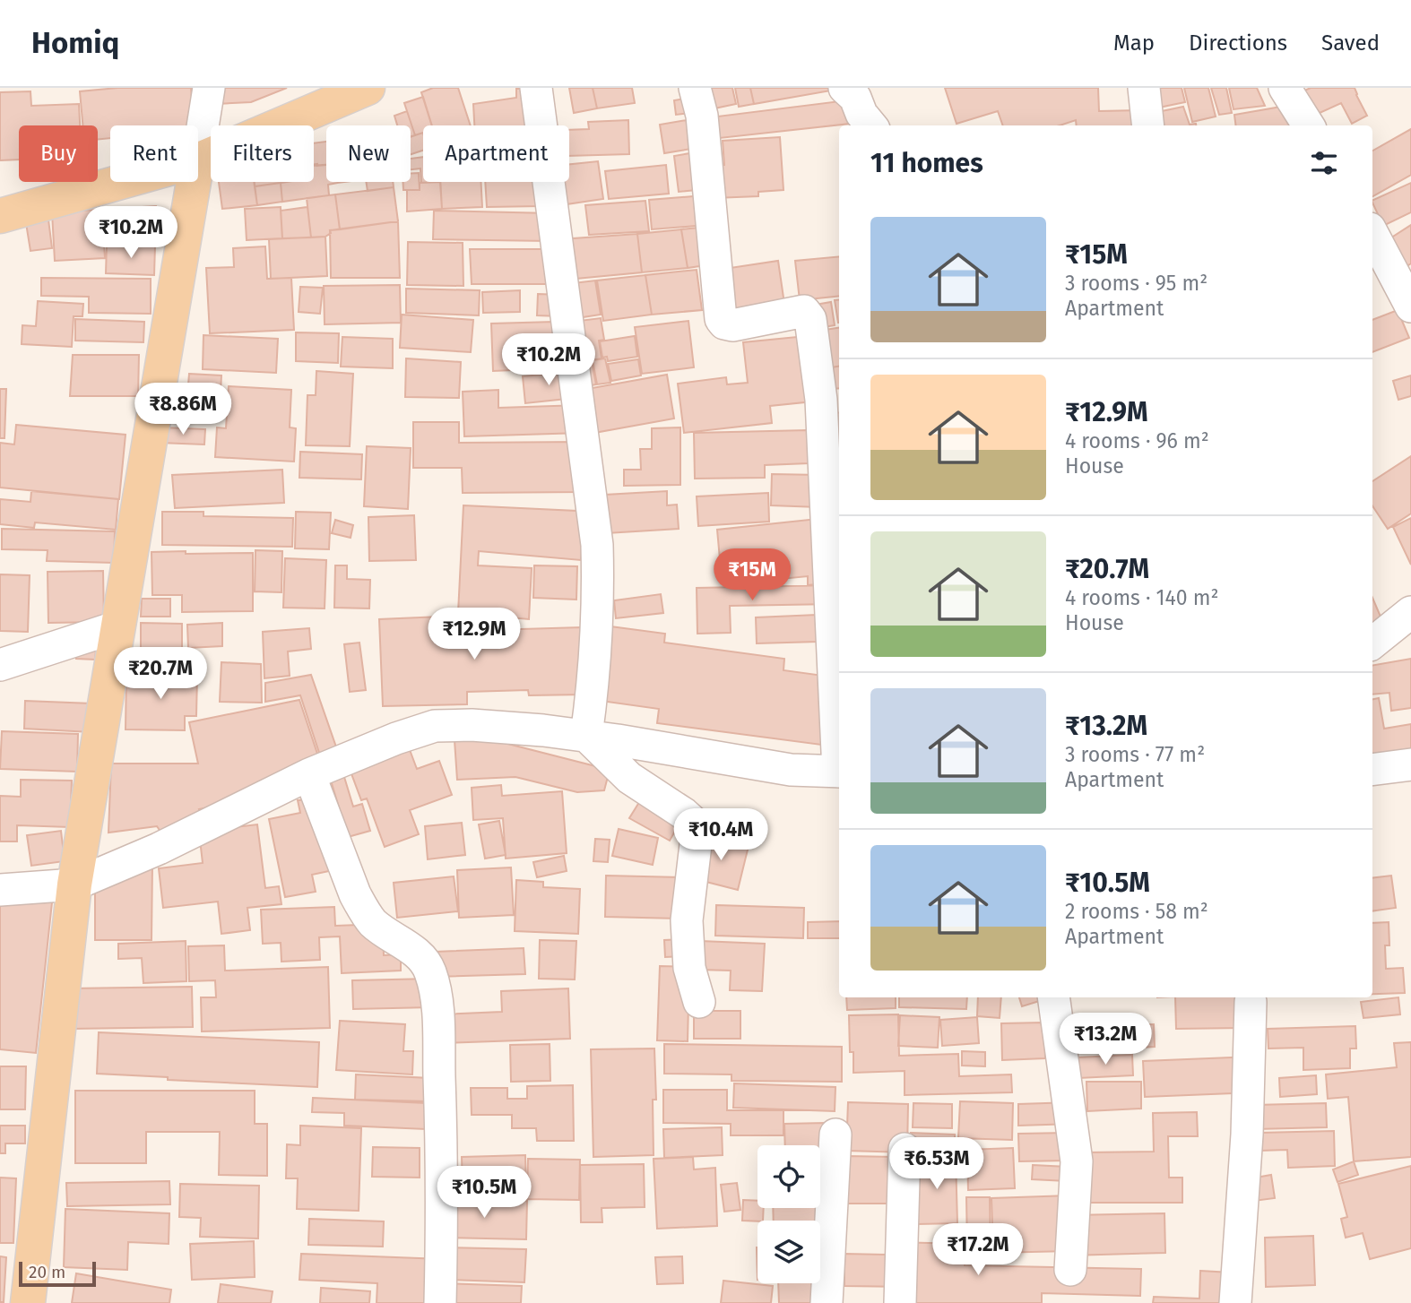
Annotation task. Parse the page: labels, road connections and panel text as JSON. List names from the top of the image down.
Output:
{
  "scale_bar": "20 m",
  "page": {
    "header": "Homiq",
    "nav": ["Map", "Directions", "Saved"],
    "chip": [
      "Buy",
      "Rent",
      "Filters",
      "New",
      "Apartment"
    ],
    "heading": "11 homes",
    "list": [
      {
        "name": "₹15M",
        "note": "3 rooms · 95 m² · Apartment"
      },
      {
        "name": "₹12.9M",
        "note": "4 rooms · 96 m² · House"
      },
      {
        "name": "₹20.7M",
        "note": "4 rooms · 140 m² · House"
      },
      {
        "name": "₹13.2M",
        "note": "3 rooms · 77 m² · Apartment"
      },
      {
        "name": "₹10.5M",
        "note": "2 rooms · 58 m² · Apartment"
      }
    ],
    "price": [
      "₹10.2M",
      "₹10.2M",
      "₹8.86M",
      "₹15M",
      "₹12.9M",
      "₹20.7M",
      "₹10.4M",
      "₹13.2M",
      "₹6.53M",
      "₹10.5M",
      "₹17.2M"
    ],
    "scale": "20 m"
  }
}
